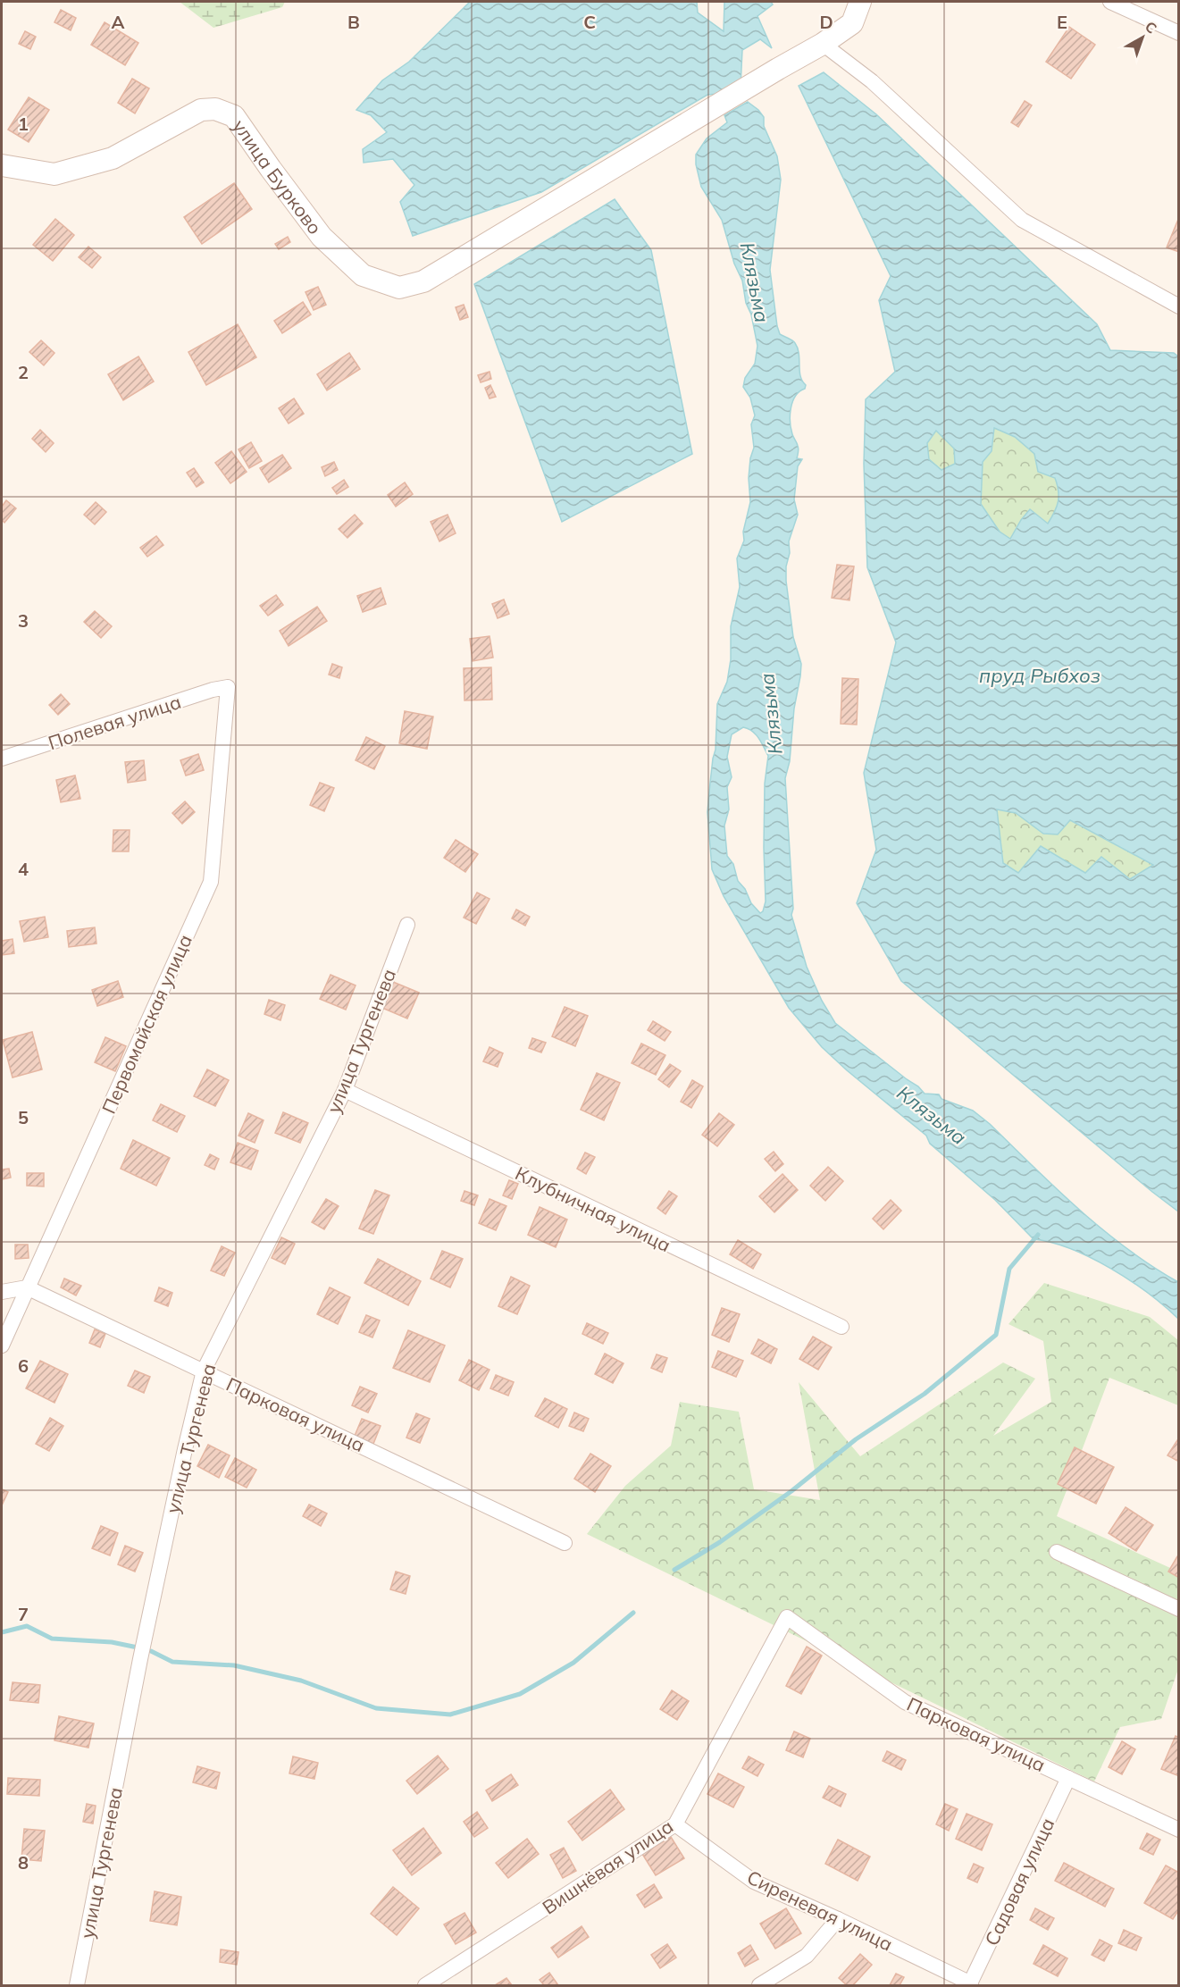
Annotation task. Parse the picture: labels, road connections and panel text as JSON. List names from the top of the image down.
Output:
{
  "streets": {
    "street": [
      "улица Бурково",
      "Полевая улица",
      "Первомайская улица",
      "улица Тургенева",
      "Клубничная улица",
      "Парковая улица",
      "Вишнёвая улица",
      "Садовая улица",
      "Сиреневая улица"
    ]
  },
  "crossings": [
    ["Полевая улица", "Первомайская улица"],
    ["Первомайская улица", "Парковая улица"],
    ["улица Тургенева", "Клубничная улица"],
    ["улица Тургенева", "Парковая улица"],
    ["Парковая улица", "Вишнёвая улица"],
    ["Парковая улица", "Садовая улица"],
    ["Вишнёвая улица", "Сиреневая улица"],
    ["Садовая улица", "Сиреневая улица"]
  ],
  "water": ["Клязьма", "пруд Рыбхоз"],
  "north": "top right",
  "grid": {
    "columns": [
      "A",
      "B",
      "C",
      "D",
      "E"
    ],
    "rows": [
      "1",
      "2",
      "3",
      "4",
      "5",
      "6",
      "7",
      "8"
    ]
  }
}
